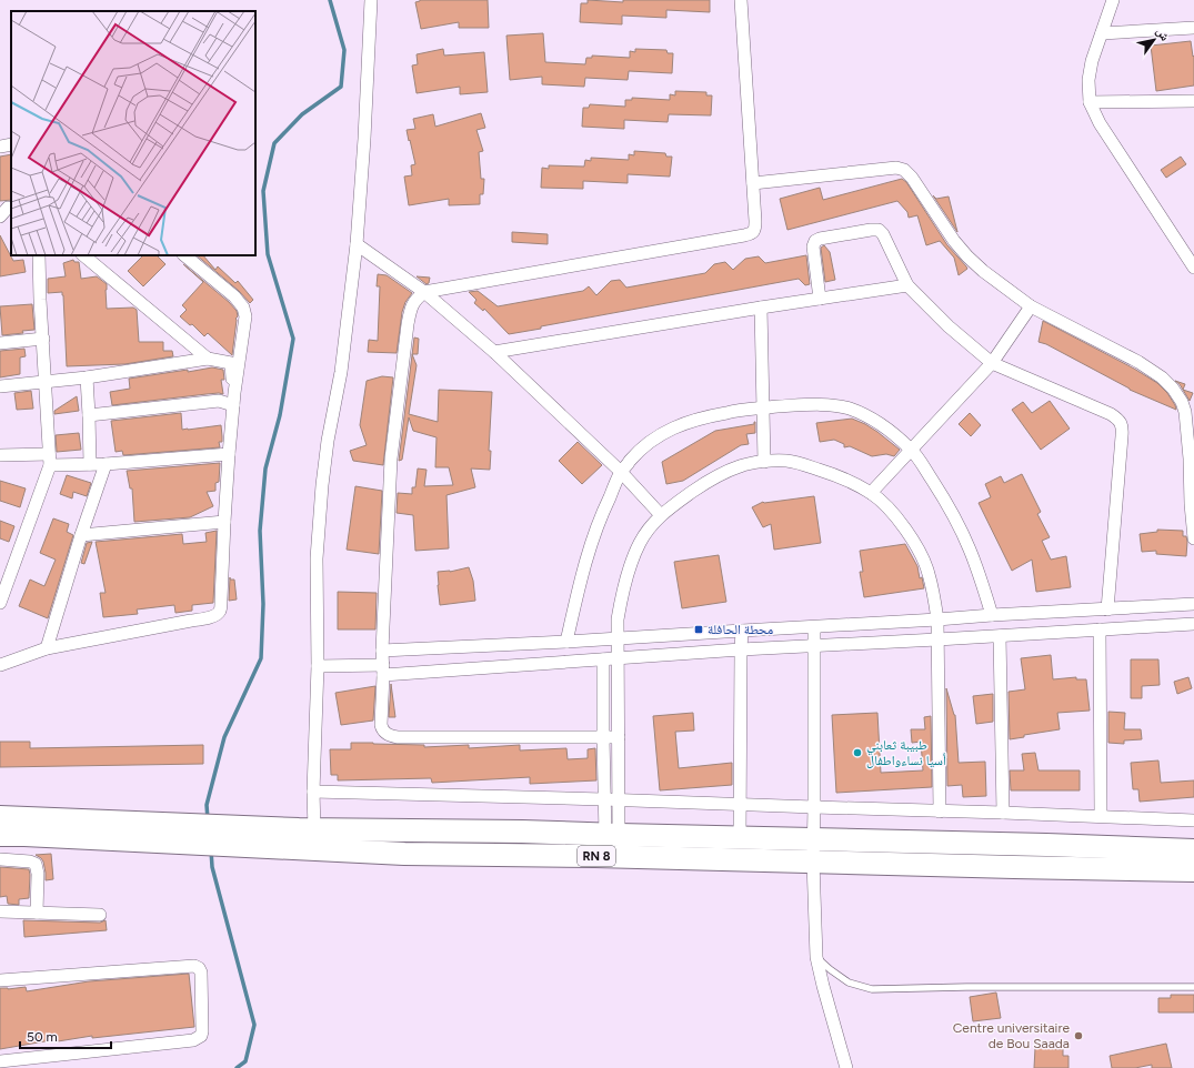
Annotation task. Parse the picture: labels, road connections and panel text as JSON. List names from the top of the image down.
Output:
{
  "streets": {
    "highway": ["RN 8"]
  },
  "places": {
    "transit": ["محطة الحافلة"],
    "other": ["طبيبة ثعابني أسيا نساءواطفال", "Centre universitaire de Bou Saada"]
  },
  "scale_bar": "50 m",
  "north": "top right"
}
